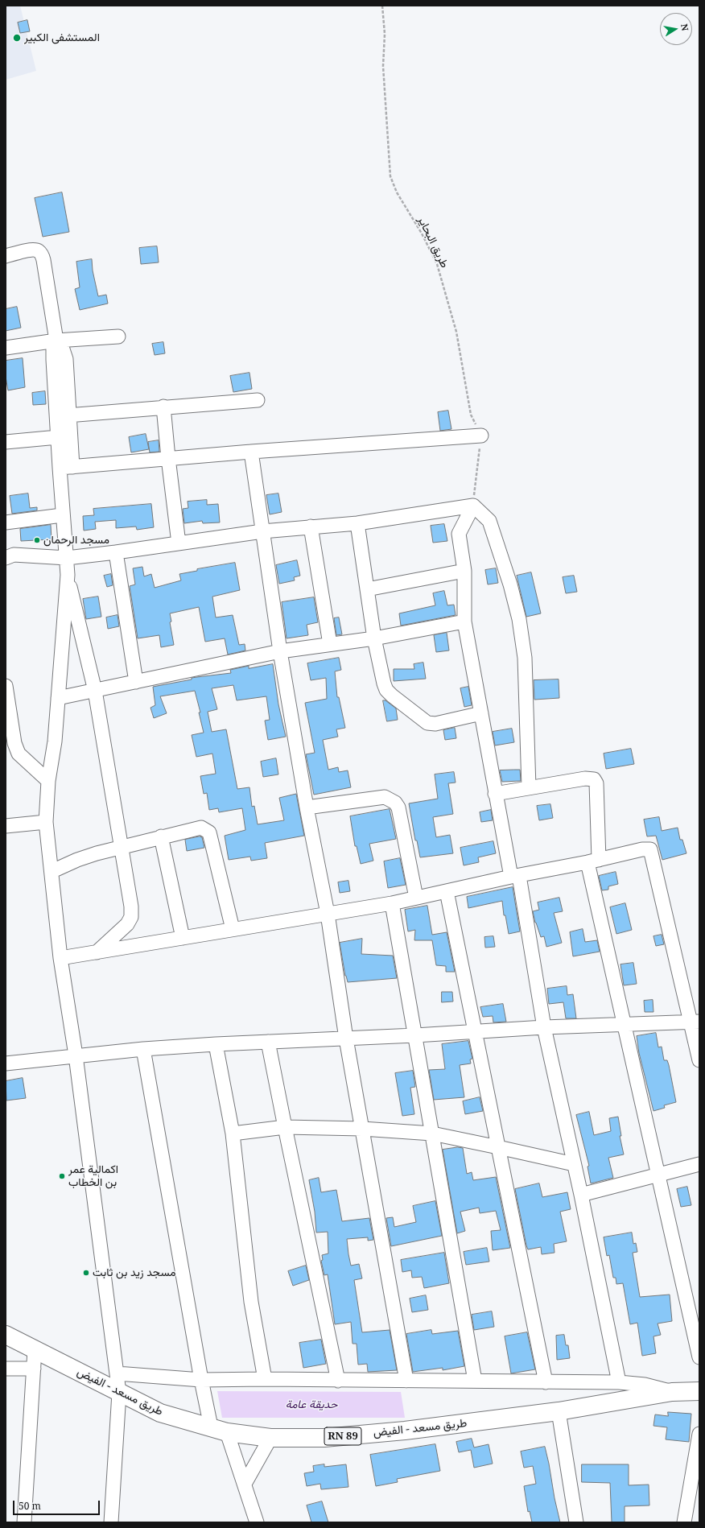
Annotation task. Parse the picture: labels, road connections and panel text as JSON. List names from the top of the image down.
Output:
{
  "streets": {
    "main road": ["طريق مسعد - الفيض", "RN 89"],
    "path": ["طريق البحاير"]
  },
  "parks": ["حديقة عامة"],
  "places": [
    "المستشفى الكبير",
    "مسجد الرحمان",
    "اكمالية عمر بن الخطاب",
    "مسجد زيد بن ثابت"
  ],
  "scale_bar": "50 m",
  "north": "right"
}
